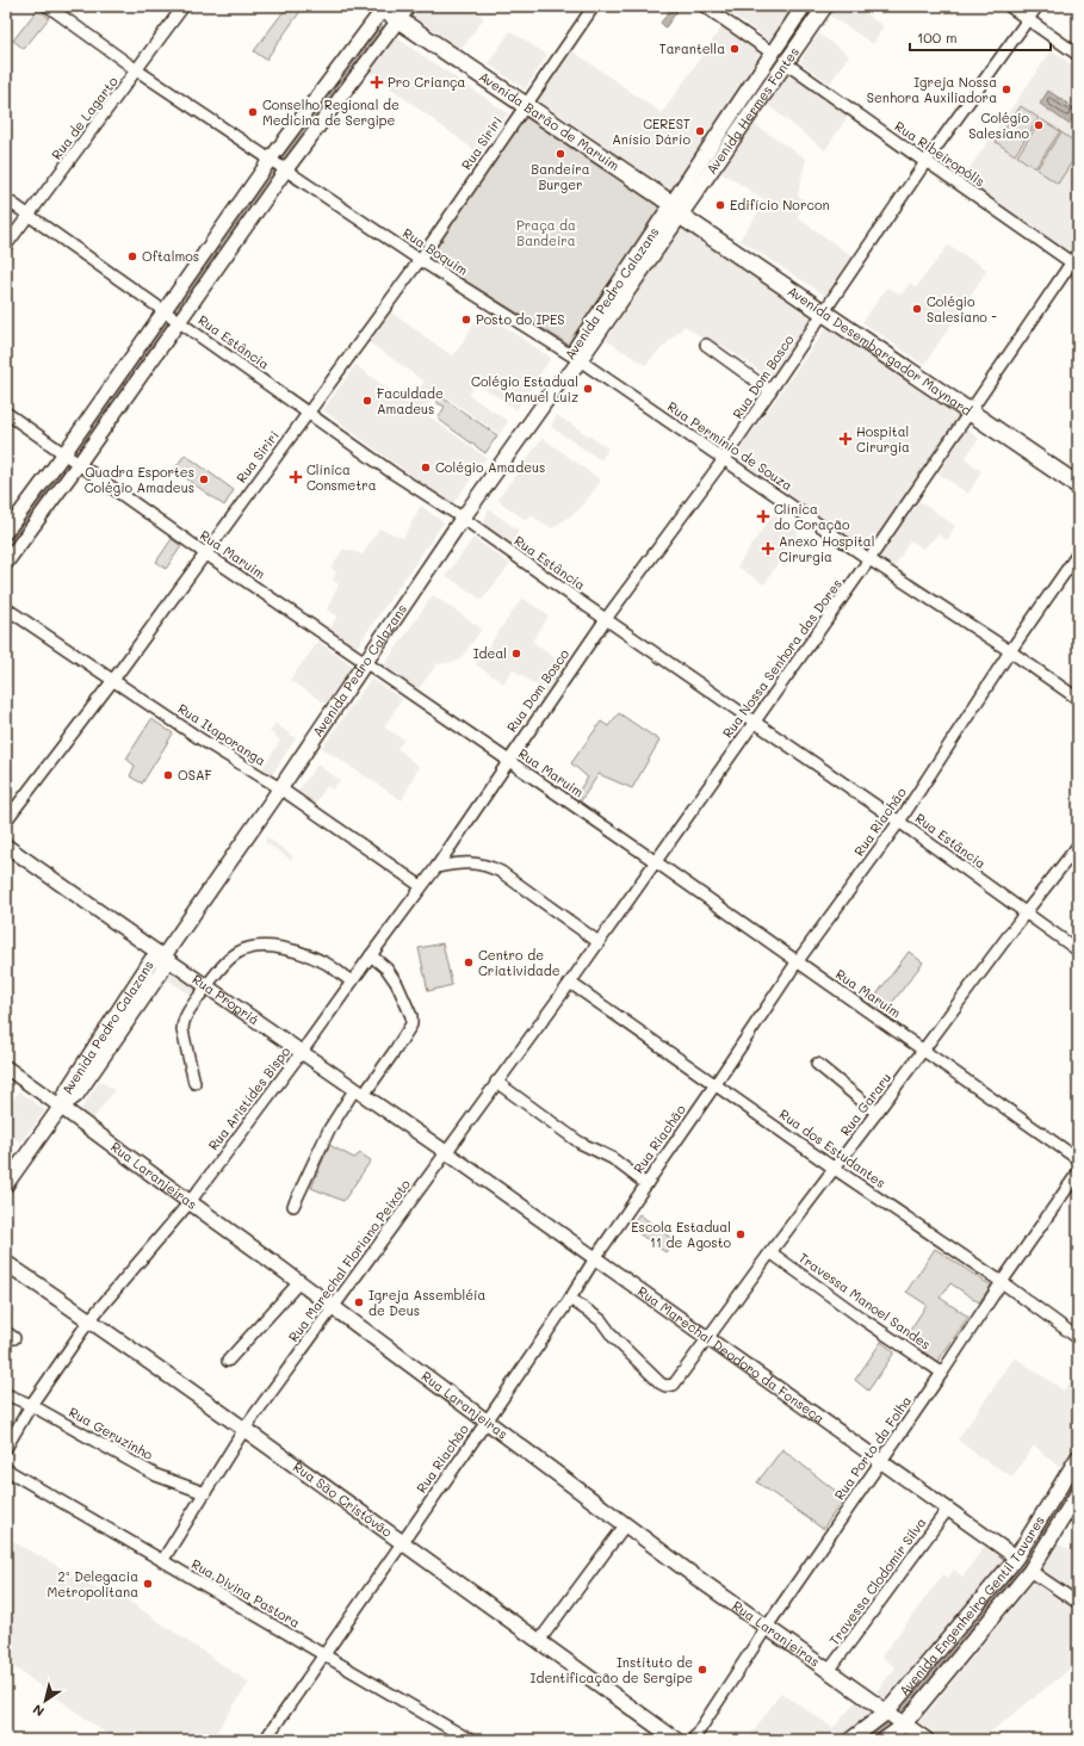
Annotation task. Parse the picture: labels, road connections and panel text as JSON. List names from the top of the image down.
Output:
{
  "streets": {
    "main road": [
      "Avenida Hermes Fontes",
      "Avenida Barão de Maruim",
      "Avenida Pedro Calazans",
      "Avenida Desembargador Maynard",
      "Rua Laranjeiras",
      "Rua São Cristóvão",
      "Avenida Engenheiro Gentil Tavares"
    ],
    "street": [
      "Rua de Lagarto",
      "Rua Siriri",
      "Rua Ribeiropólis",
      "Rua Boquim",
      "Rua Estância",
      "Rua Dom Bosco",
      "Rua Permínio de Souza",
      "Rua Maruim",
      "Rua Nossa Senhora das Dores",
      "Rua Itaporanga",
      "Rua Riachão",
      "Rua Propriá",
      "Rua Aristídes Bispo",
      "Rua Gararu",
      "Rua dos Estudantes",
      "Rua Marechal Floriano Peixoto",
      "Travessa Manoel Sandes",
      "Rua Marechal Deodoro da Fonseca",
      "Rua Geruzinho",
      "Rua Porto da Folha",
      "Travessa Clodomir Silva",
      "Rua Divina Pastora"
    ]
  },
  "crossings": [
    ["Avenida Hermes Fontes", "Avenida Barão de Maruim"],
    ["Avenida Hermes Fontes", "Rua Ribeiropólis"],
    ["Avenida Hermes Fontes", "Avenida Pedro Calazans"],
    ["Avenida Hermes Fontes", "Avenida Desembargador Maynard"],
    ["Rua de Lagarto", "Rua Boquim"],
    ["Rua de Lagarto", "Rua Estância"],
    ["Avenida Barão de Maruim", "Rua Siriri"],
    ["Avenida Barão de Maruim", "Avenida Pedro Calazans"],
    ["Avenida Barão de Maruim", "Avenida Desembargador Maynard"],
    ["Rua Siriri", "Rua Boquim"],
    ["Rua Siriri", "Rua Estância"],
    ["Rua Siriri", "Rua Maruim"],
    ["Rua Siriri", "Rua Itaporanga"],
    ["Rua Ribeiropólis", "Rua Dom Bosco"],
    ["Rua Ribeiropólis", "Rua Nossa Senhora das Dores"],
    ["Rua Boquim", "Avenida Pedro Calazans"],
    ["Rua Boquim", "Rua Permínio de Souza"],
    ["Avenida Pedro Calazans", "Rua Estância"],
    ["Avenida Pedro Calazans", "Avenida Desembargador Maynard"],
    ["Avenida Pedro Calazans", "Rua Permínio de Souza"],
    ["Avenida Pedro Calazans", "Rua Maruim"],
    ["Avenida Pedro Calazans", "Rua Itaporanga"],
    ["Avenida Pedro Calazans", "Rua Propriá"],
    ["Avenida Pedro Calazans", "Rua Laranjeiras"],
    ["Rua Estância", "Rua Dom Bosco"],
    ["Rua Estância", "Rua Nossa Senhora das Dores"],
    ["Rua Estância", "Rua Riachão"],
    ["Rua Estância", "Rua Gararu"],
    ["Avenida Desembargador Maynard", "Rua Dom Bosco"],
    ["Avenida Desembargador Maynard", "Rua Nossa Senhora das Dores"],
    ["Rua Dom Bosco", "Rua Permínio de Souza"],
    ["Rua Dom Bosco", "Rua Maruim"],
    ["Rua Dom Bosco", "Rua Aristídes Bispo"],
    ["Rua Permínio de Souza", "Rua Nossa Senhora das Dores"],
    ["Rua Permínio de Souza", "Rua Riachão"],
    ["Rua Maruim", "Rua Nossa Senhora das Dores"],
    ["Rua Maruim", "Rua Riachão"],
    ["Rua Maruim", "Rua Aristídes Bispo"],
    ["Rua Maruim", "Rua Gararu"],
    ["Rua Nossa Senhora das Dores", "Rua dos Estudantes"],
    ["Rua Nossa Senhora das Dores", "Rua Marechal Floriano Peixoto"],
    ["Rua Itaporanga", "Rua Aristídes Bispo"],
    ["Rua Riachão", "Rua Gararu"],
    ["Rua Riachão", "Rua dos Estudantes"],
    ["Rua Riachão", "Rua Laranjeiras"],
    ["Rua Riachão", "Rua Marechal Deodoro da Fonseca"],
    ["Rua Riachão", "Rua São Cristóvão"],
    ["Rua Riachão", "Rua Divina Pastora"],
    ["Rua Propriá", "Rua Aristídes Bispo"],
    ["Rua Propriá", "Rua Marechal Floriano Peixoto"],
    ["Rua Propriá", "Rua Marechal Deodoro da Fonseca"],
    ["Rua Aristídes Bispo", "Rua Laranjeiras"],
    ["Rua Aristídes Bispo", "Rua Geruzinho"],
    ["Rua Aristídes Bispo", "Rua São Cristóvão"],
    ["Rua Gararu", "Rua dos Estudantes"],
    ["Rua Gararu", "Travessa Manoel Sandes"],
    ["Rua Gararu", "Rua Marechal Deodoro da Fonseca"],
    ["Rua dos Estudantes", "Rua Marechal Floriano Peixoto"],
    ["Rua dos Estudantes", "Rua Porto da Folha"],
    ["Rua Laranjeiras", "Rua Marechal Floriano Peixoto"],
    ["Rua Laranjeiras", "Rua Porto da Folha"],
    ["Rua Laranjeiras", "Travessa Clodomir Silva"],
    ["Rua Laranjeiras", "Avenida Engenheiro Gentil Tavares"],
    ["Rua Marechal Floriano Peixoto", "Rua Marechal Deodoro da Fonseca"],
    ["Rua Marechal Floriano Peixoto", "Rua Geruzinho"],
    ["Rua Marechal Floriano Peixoto", "Rua São Cristóvão"],
    ["Rua Marechal Floriano Peixoto", "Rua Divina Pastora"],
    ["Travessa Manoel Sandes", "Rua Porto da Folha"],
    ["Rua Marechal Deodoro da Fonseca", "Rua Porto da Folha"],
    ["Rua Marechal Deodoro da Fonseca", "Travessa Clodomir Silva"],
    ["Rua Marechal Deodoro da Fonseca", "Avenida Engenheiro Gentil Tavares"]
  ],
  "parks": ["Praça da Bandeira"],
  "places": {
    "other": [
      "Tarantella",
      "Igreja Nossa Senhora Auxiliadora",
      "Conselho Regional de Medicina de Sergipe",
      "Colégio Salesiano",
      "CEREST Anísio Dário",
      "Bandeira Burger",
      "Edifício Norcon",
      "Oftalmos",
      "Colégio Salesiano -",
      "Posto do IPES",
      "Colégio Estadual Manuel Luiz",
      "Faculdade Amadeus",
      "Colégio Amadeus",
      "Quadra Esportes Colégio Amadeus",
      "Ideal",
      "OSAF",
      "Centro de Criatividade",
      "Escola Estadual 11 de Agosto",
      "Igreja Assembléia de Deus",
      "2ª Delegacia Metropolitana",
      "Instituto de Identificação de Sergipe"
    ],
    "health": [
      "Pro Criança",
      "Hospital Cirurgia",
      "Clínica Consmetra",
      "Clínica do Coração",
      "Anexo Hospital Cirurgia"
    ]
  },
  "scale_bar": "100 m",
  "north": "bottom left"
}
